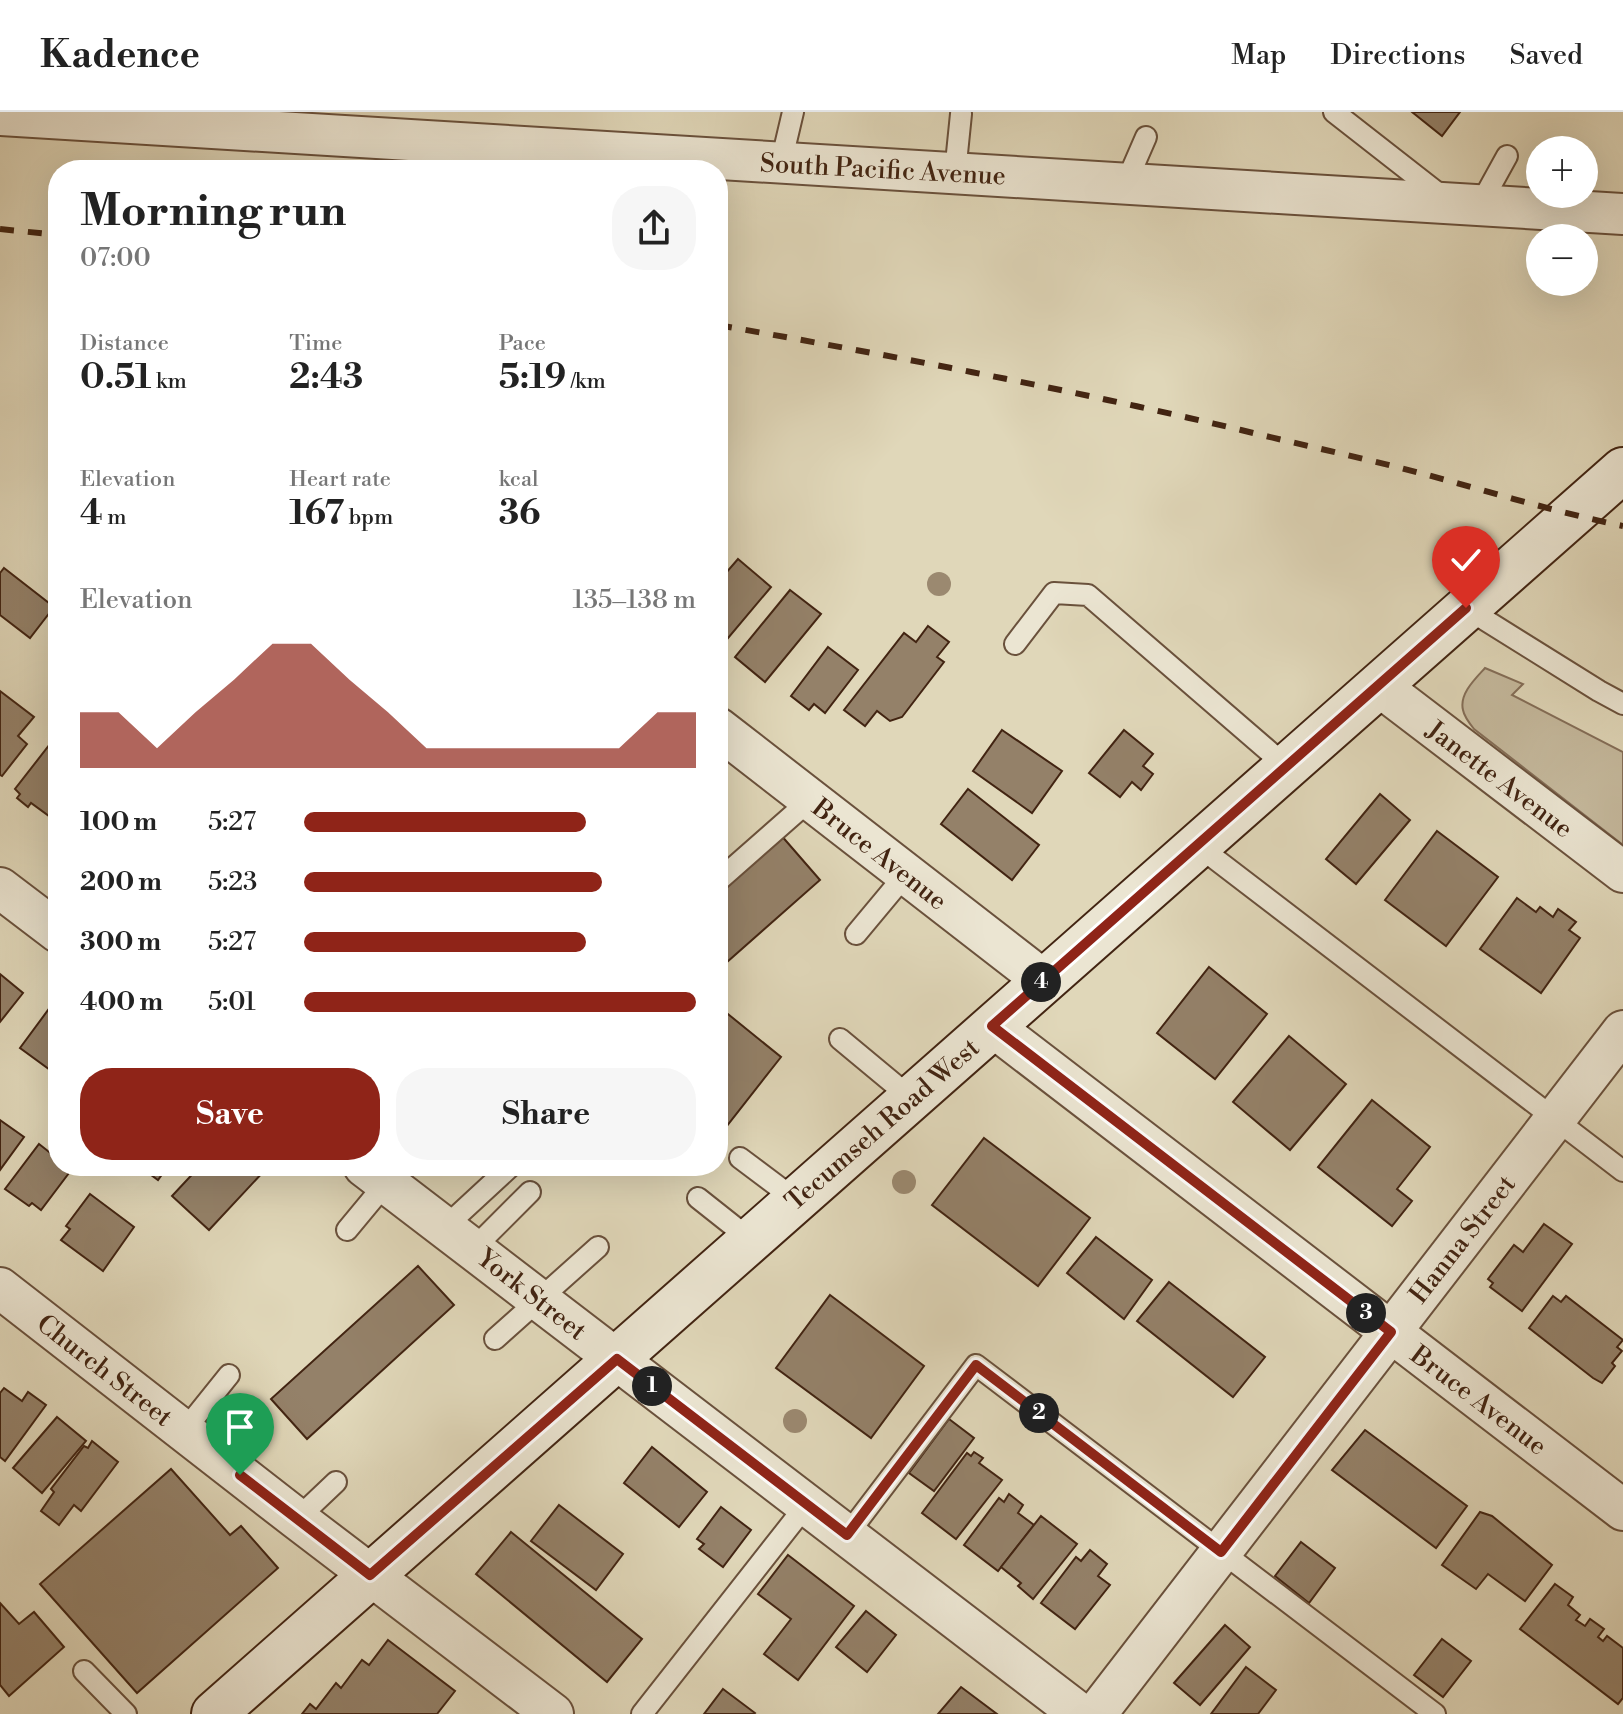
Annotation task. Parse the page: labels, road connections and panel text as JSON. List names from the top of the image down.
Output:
{
  "streets": {
    "main road": ["Tecumseh Road West"],
    "street": [
      "South Pacific Avenue",
      "Janette Avenue",
      "Bruce Avenue",
      "Hanna Street",
      "York Street",
      "Church Street"
    ]
  },
  "crossings": [
    ["Janette Avenue", "Tecumseh Road West"],
    ["Bruce Avenue", "Tecumseh Road West"],
    ["Bruce Avenue", "Hanna Street"],
    ["Tecumseh Road West", "York Street"],
    ["Tecumseh Road West", "Church Street"]
  ],
  "page": {
    "header": "Kadence",
    "nav": ["Map", "Directions", "Saved"],
    "map_buttons": ["+", "−"],
    "heading": ["Morning run", "07:00"],
    "stats": [
      ["Distance", "0.51 km"],
      ["Time", "2:43"],
      ["Pace", "5:19 /km"],
      ["Elevation", "4 m"],
      ["Heart rate", "167 bpm"],
      ["kcal", "36"]
    ],
    "chart": ["Elevation", "135–138 m"],
    "list": [
      {
        "name": "100 m",
        "note": "5:27"
      },
      {
        "name": "200 m",
        "note": "5:23"
      },
      {
        "name": "300 m",
        "note": "5:27"
      },
      {
        "name": "400 m",
        "note": "5:01"
      }
    ],
    "pins": [
      "4",
      "3",
      "1",
      "2"
    ],
    "buttons": ["Save", "Share"]
  }
}
